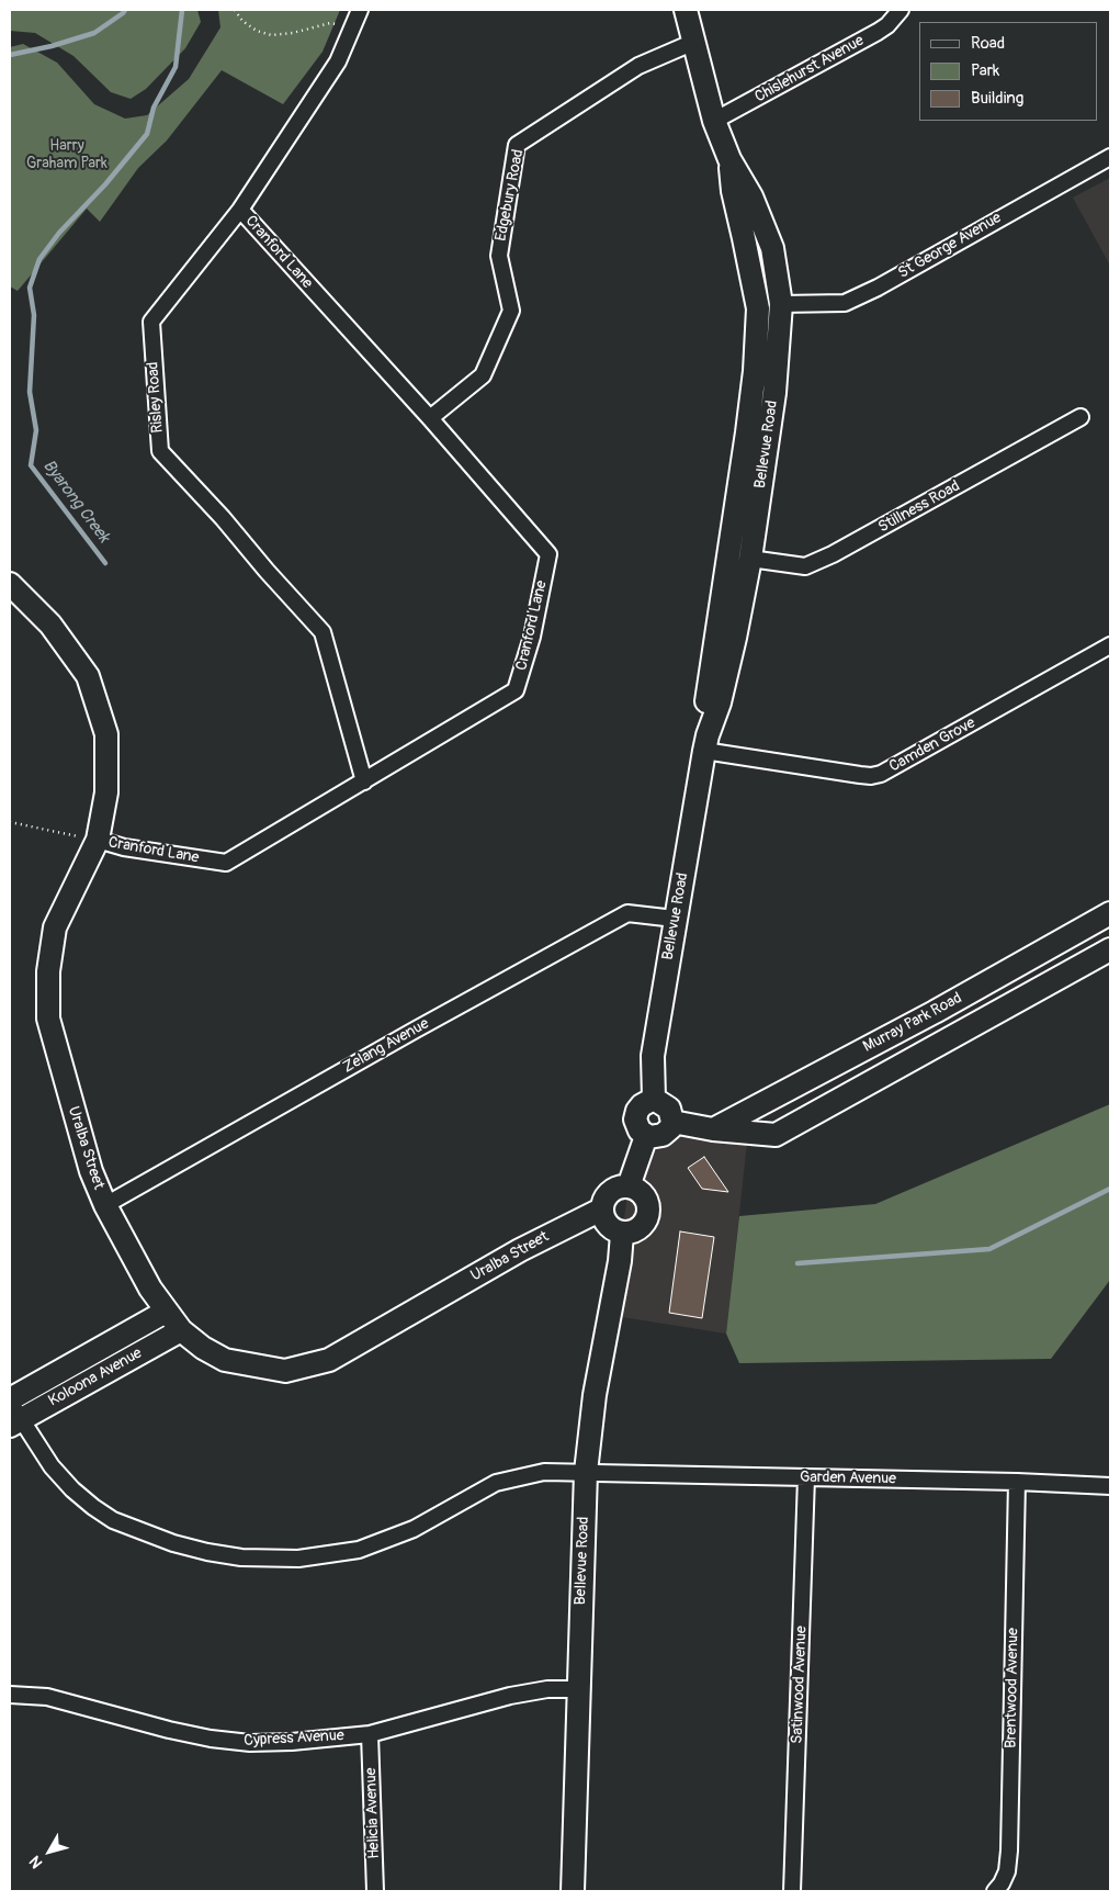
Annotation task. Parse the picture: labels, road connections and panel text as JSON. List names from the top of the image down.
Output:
{
  "streets": {
    "street": [
      "Chislehurst Avenue",
      "Edgebury Road",
      "St George Avenue",
      "Cranford Lane",
      "Risley Road",
      "Bellevue Road",
      "Stillness Road",
      "Camden Grove",
      "Murray Park Road",
      "Zelang Avenue",
      "Uralba Street",
      "Koloona Avenue",
      "Garden Avenue",
      "Satinwood Avenue",
      "Brentwood Avenue",
      "Cypress Avenue",
      "Helicia Avenue"
    ]
  },
  "crossings": [
    ["Chislehurst Avenue", "Bellevue Road"],
    ["Edgebury Road", "Cranford Lane"],
    ["Edgebury Road", "Bellevue Road"],
    ["St George Avenue", "Bellevue Road"],
    ["Cranford Lane", "Risley Road"],
    ["Cranford Lane", "Uralba Street"],
    ["Bellevue Road", "Stillness Road"],
    ["Bellevue Road", "Camden Grove"],
    ["Bellevue Road", "Murray Park Road"],
    ["Bellevue Road", "Zelang Avenue"],
    ["Bellevue Road", "Uralba Street"],
    ["Bellevue Road", "Garden Avenue"],
    ["Bellevue Road", "Cypress Avenue"],
    ["Zelang Avenue", "Uralba Street"],
    ["Uralba Street", "Koloona Avenue"],
    ["Koloona Avenue", "Garden Avenue"],
    ["Garden Avenue", "Satinwood Avenue"],
    ["Garden Avenue", "Brentwood Avenue"],
    ["Cypress Avenue", "Helicia Avenue"]
  ],
  "water": ["Byarong Creek"],
  "parks": ["Harry Graham Park"],
  "legend": ["Road", "Park", "Building"],
  "north": "bottom left"
}
